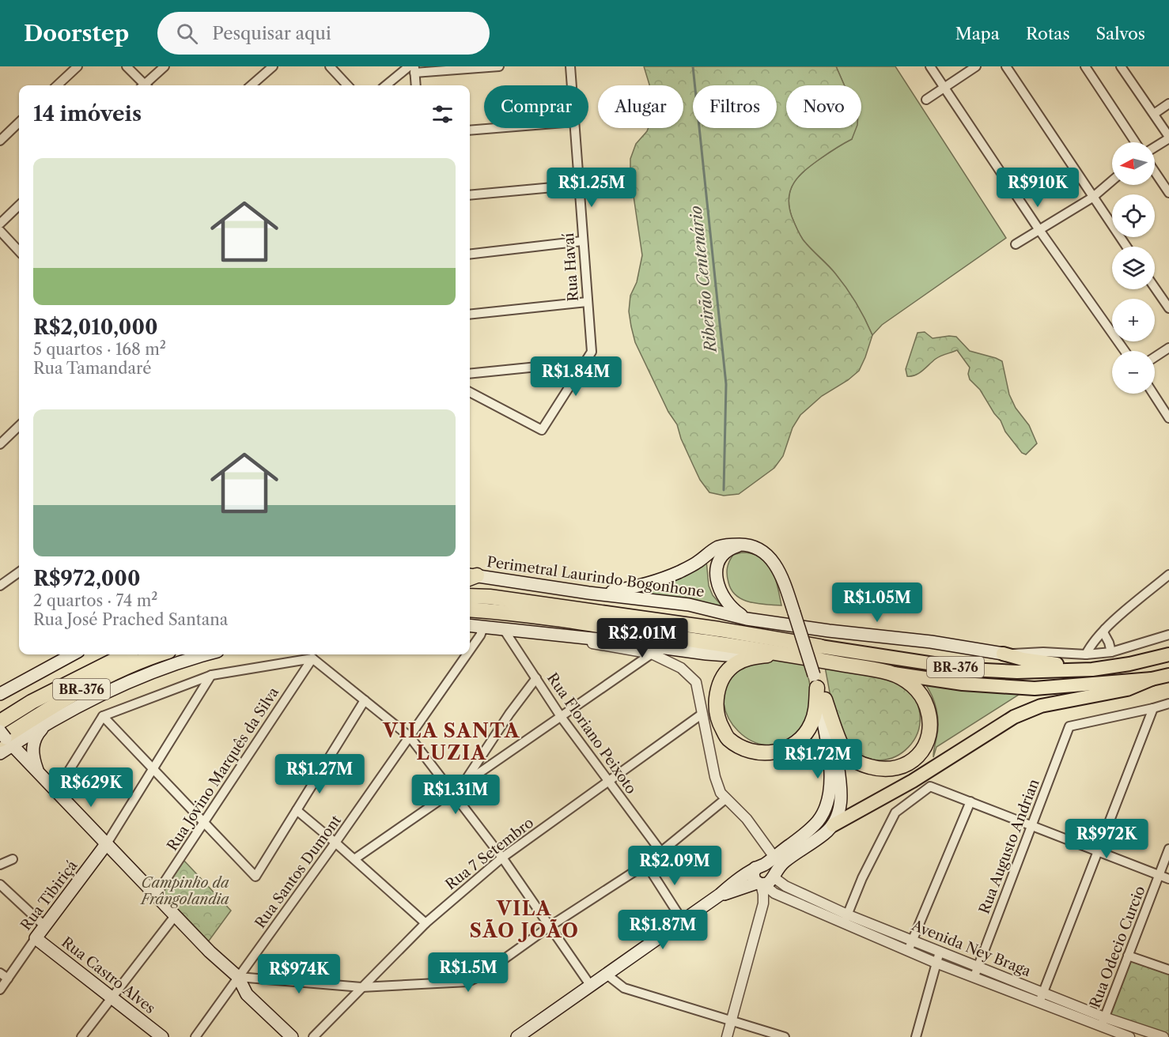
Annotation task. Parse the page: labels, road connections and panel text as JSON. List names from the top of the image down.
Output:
{
  "streets": {
    "highway": ["BR-376"],
    "main road": ["Perimetral Laurindo Bogonhone", "Rua Tibiriçá", "Rua Castro Alves"],
    "street": [
      "Rua Havaí",
      "Rua Floriano Peixoto",
      "Rua Jovino Marquês da Silva",
      "Rua Augusto Andrian",
      "Rua 7 Setembro",
      "Rua Santos Dumont",
      "Rua Odecio Curcio",
      "Avenida Ney Braga"
    ]
  },
  "crossings": [
    ["Rua Floriano Peixoto", "Rua 7 Setembro"],
    ["Rua Augusto Andrian", "Avenida Ney Braga"],
    ["Rua Tibiriçá", "Rua Castro Alves"],
    ["Rua Odecio Curcio", "Avenida Ney Braga"]
  ],
  "districts": ["VILA SANTA LUZIA", "VILA SÃO JOÃO"],
  "water": ["Ribeirão Centenário"],
  "parks": ["Campinho da Frângolandia"],
  "north": "left",
  "page": {
    "header": "Doorstep",
    "search": "Pesquisar aqui",
    "nav": ["Mapa", "Rotas", "Salvos"],
    "chip": [
      "Comprar",
      "Alugar",
      "Filtros",
      "Novo"
    ],
    "heading": "14 imóveis",
    "map_buttons": ["+", "−"],
    "list": [
      {
        "name": "R$2,010,000",
        "note": "5 quartos · 168 m² · Rua Tamandaré"
      },
      {
        "name": "R$972,000",
        "note": "2 quartos · 74 m² · Rua José Prached Santana"
      }
    ],
    "price": [
      "R$1.25M",
      "R$910K",
      "R$1.84M",
      "R$1.05M",
      "R$2.01M",
      "R$1.72M",
      "R$1.27M",
      "R$629K",
      "R$1.31M",
      "R$972K",
      "R$2.09M",
      "R$1.87M",
      "R$1.5M",
      "R$974K"
    ]
  }
}
